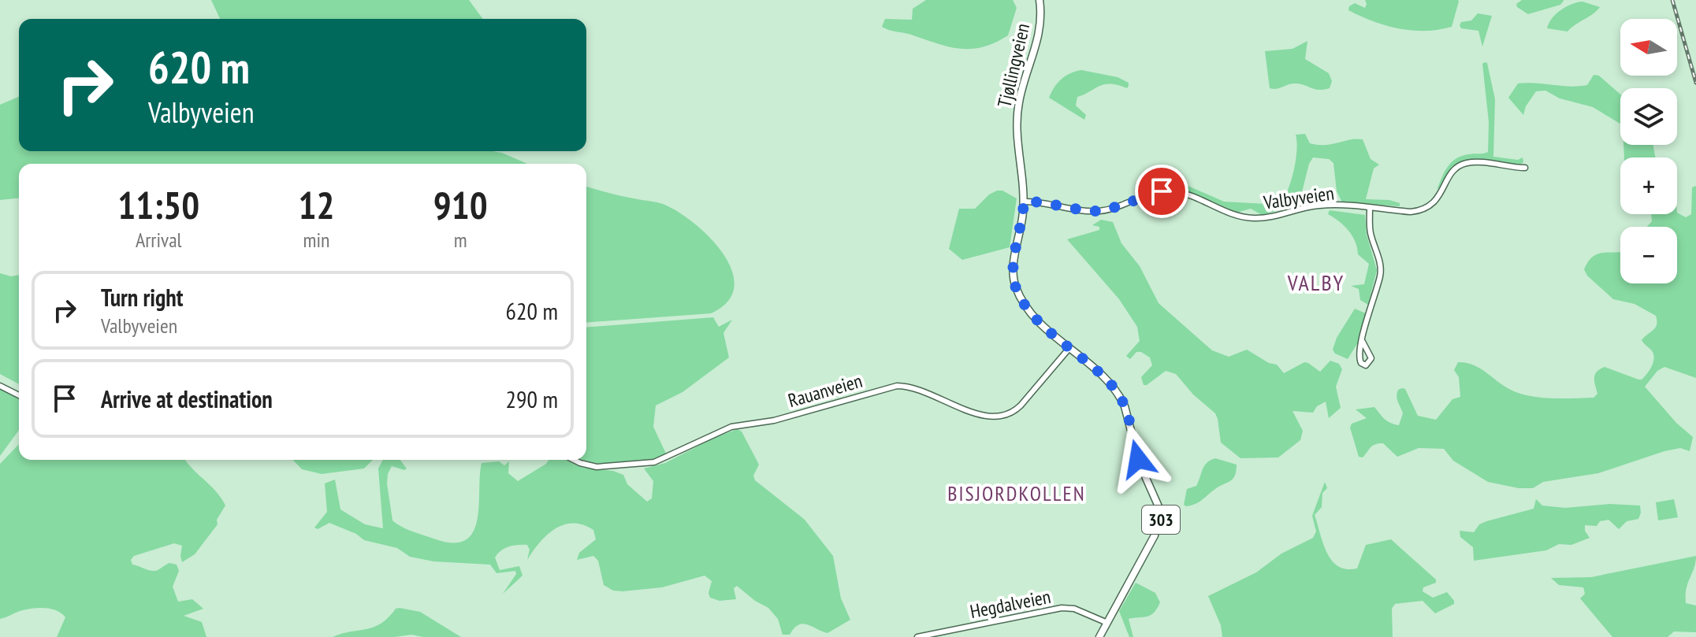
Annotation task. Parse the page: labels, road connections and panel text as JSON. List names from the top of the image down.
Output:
{
  "streets": {
    "main road": ["Tjøllingveien", "303"],
    "street": ["Valbyveien", "Rauanveien", "Hegdalveien"]
  },
  "crossings": [
    ["Tjøllingveien", "Valbyveien"],
    ["Tjøllingveien", "Rauanveien"],
    ["Tjøllingveien", "Hegdalveien"]
  ],
  "districts": ["VALBY", "BISJORDKOLLEN"],
  "north": "left",
  "page": {
    "map_buttons": ["+", "−"],
    "turn": ["620 m", "Valbyveien"],
    "eta": [
      "11:50",
      "Arrival",
      "12",
      "min",
      "910",
      "m"
    ],
    "list": [
      {
        "name": "Turn right",
        "note": "Valbyveien",
        "value": "620 m"
      },
      {
        "name": "Arrive at destination",
        "value": "290 m"
      }
    ]
  }
}
